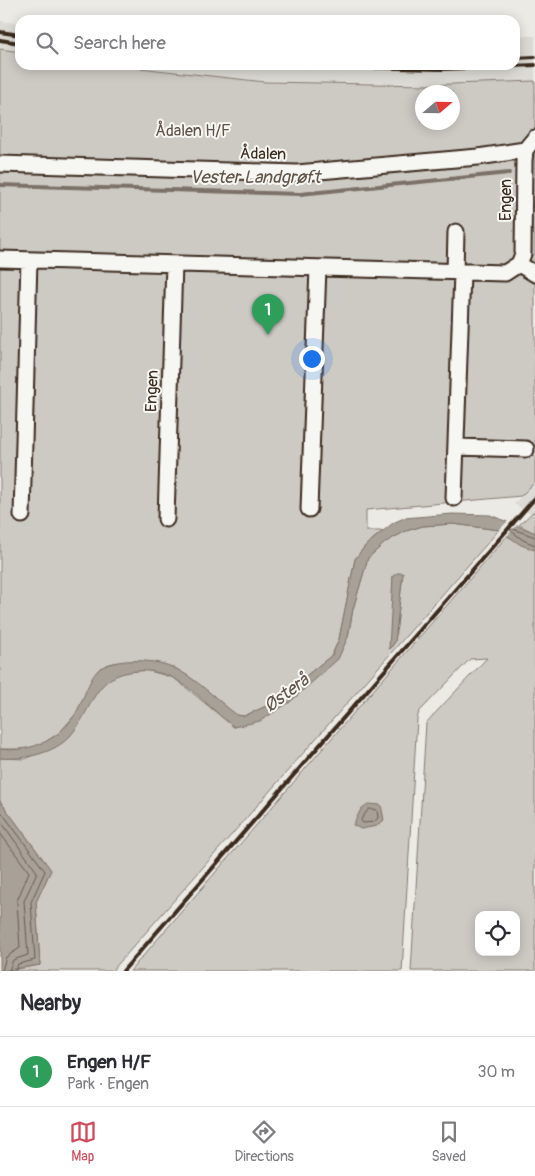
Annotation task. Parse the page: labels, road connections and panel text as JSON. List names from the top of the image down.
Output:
{
  "streets": {
    "street": ["Ådalen", "Engen"]
  },
  "crossings": [
    ["Ådalen", "Engen"]
  ],
  "water": ["Vester Landgrøft", "Østerå"],
  "parks": ["Ådalen H/F"],
  "north": "right",
  "page": {
    "search": "Search here",
    "pins": "1",
    "heading": "Nearby",
    "list": [
      {
        "mark": "1",
        "name": "Engen H/F",
        "note": "Park · Engen",
        "value": "30 m"
      }
    ],
    "nav": ["Map", "Directions", "Saved"]
  }
}
